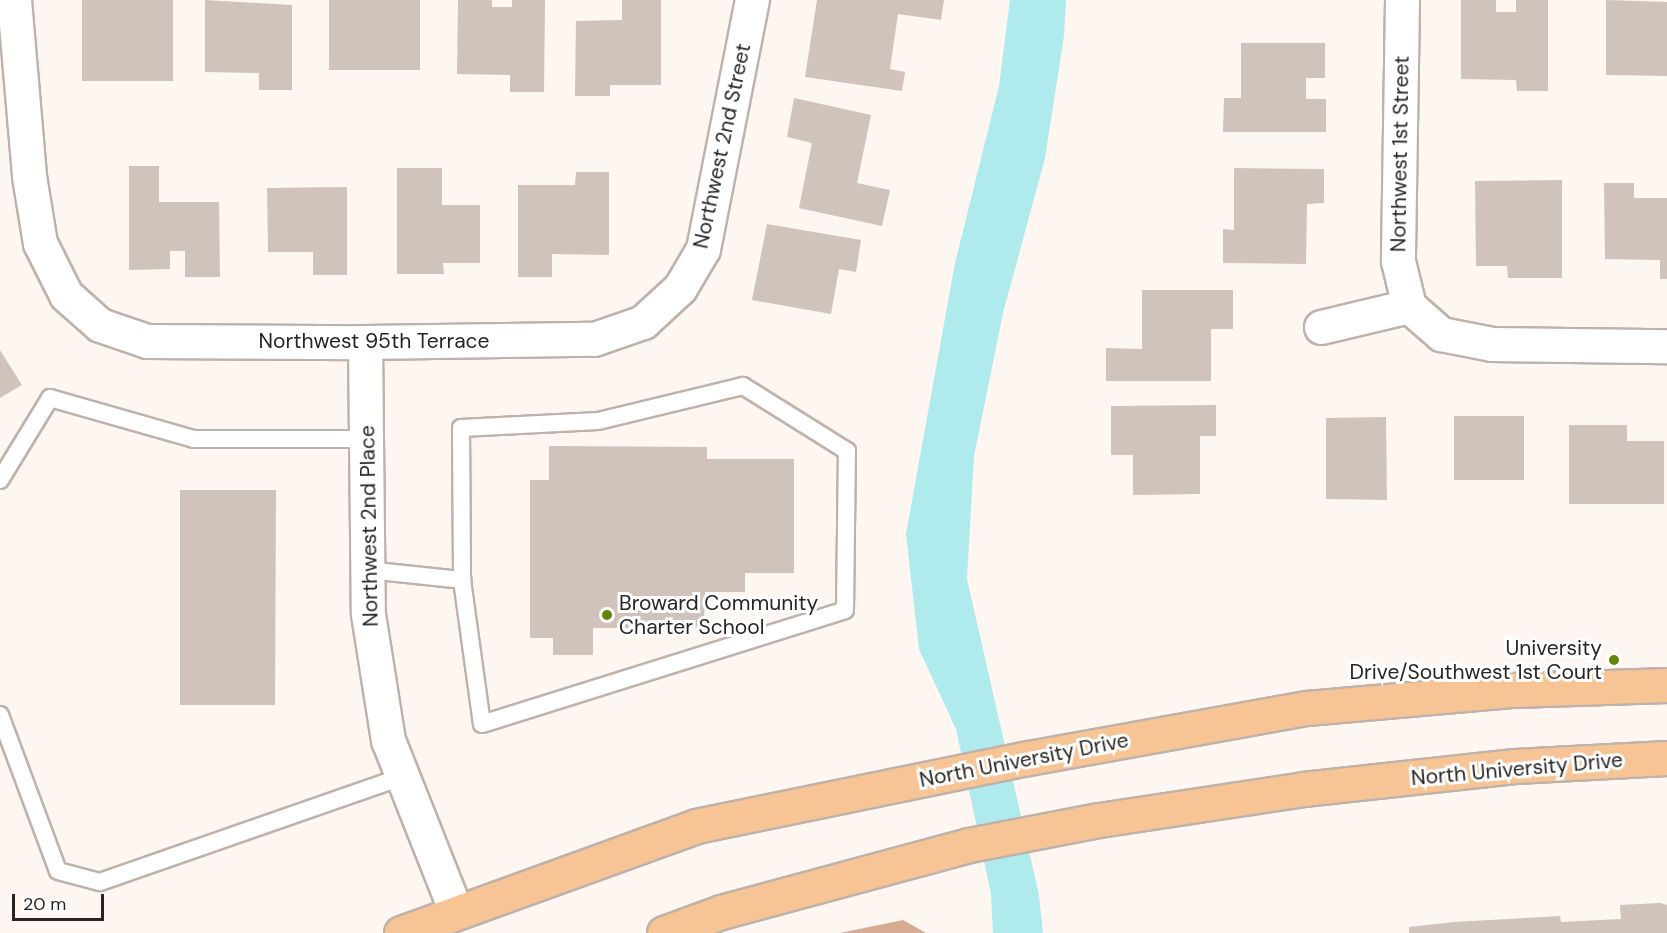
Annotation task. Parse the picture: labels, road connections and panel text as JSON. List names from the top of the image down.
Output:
{
  "streets": {
    "main road": ["North University Drive"],
    "street": [
      "Northwest 2nd Street",
      "Northwest 1st Street",
      "Northwest 95th Terrace",
      "Northwest 2nd Place"
    ]
  },
  "crossings": [
    ["Northwest 2nd Street", "Northwest 95th Terrace"],
    ["Northwest 95th Terrace", "Northwest 2nd Place"],
    ["Northwest 2nd Place", "North University Drive"]
  ],
  "places": ["Broward Community Charter School", "University Drive/Southwest 1st Court"],
  "scale_bar": "20 m"
}
